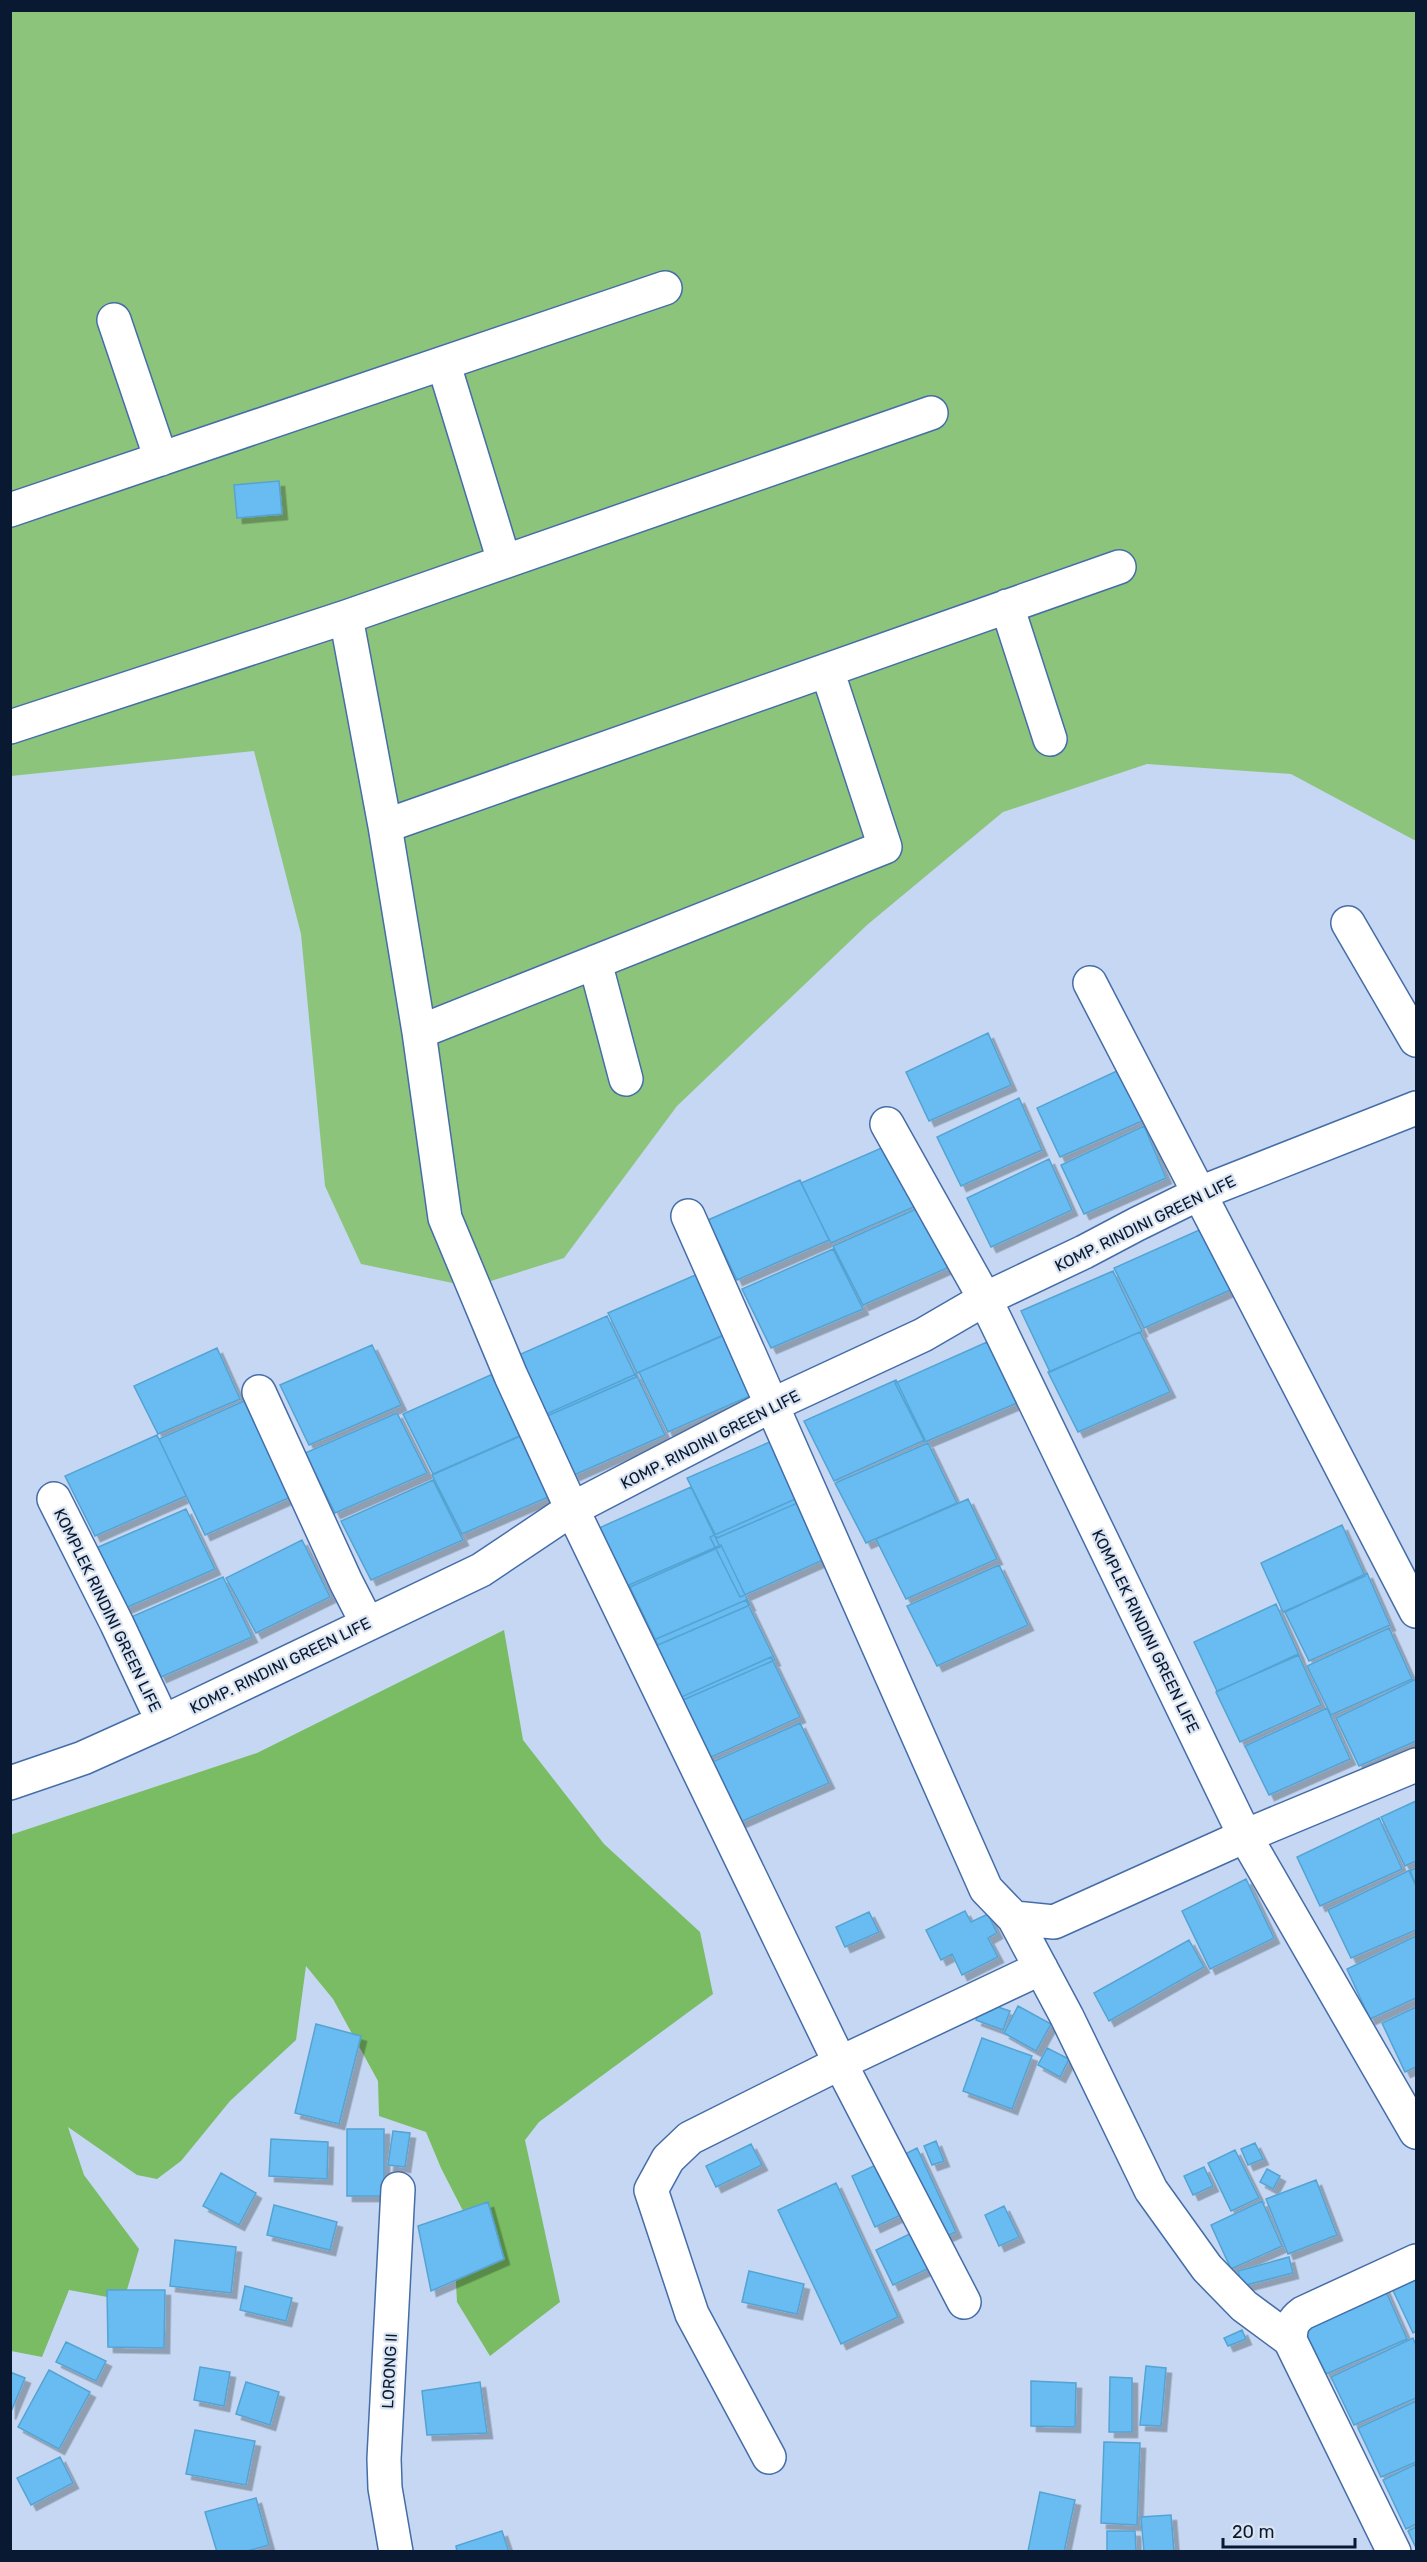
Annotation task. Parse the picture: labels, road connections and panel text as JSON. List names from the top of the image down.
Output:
{
  "streets": {
    "street": ["KOMP. RINDINI GREEN LIFE", "KOMPLEK RINDINI GREEN LIFE", "LORONG II"]
  },
  "crossings": [
    ["KOMP. RINDINI GREEN LIFE", "KOMPLEK RINDINI GREEN LIFE"]
  ],
  "scale_bar": "20 m"
}
